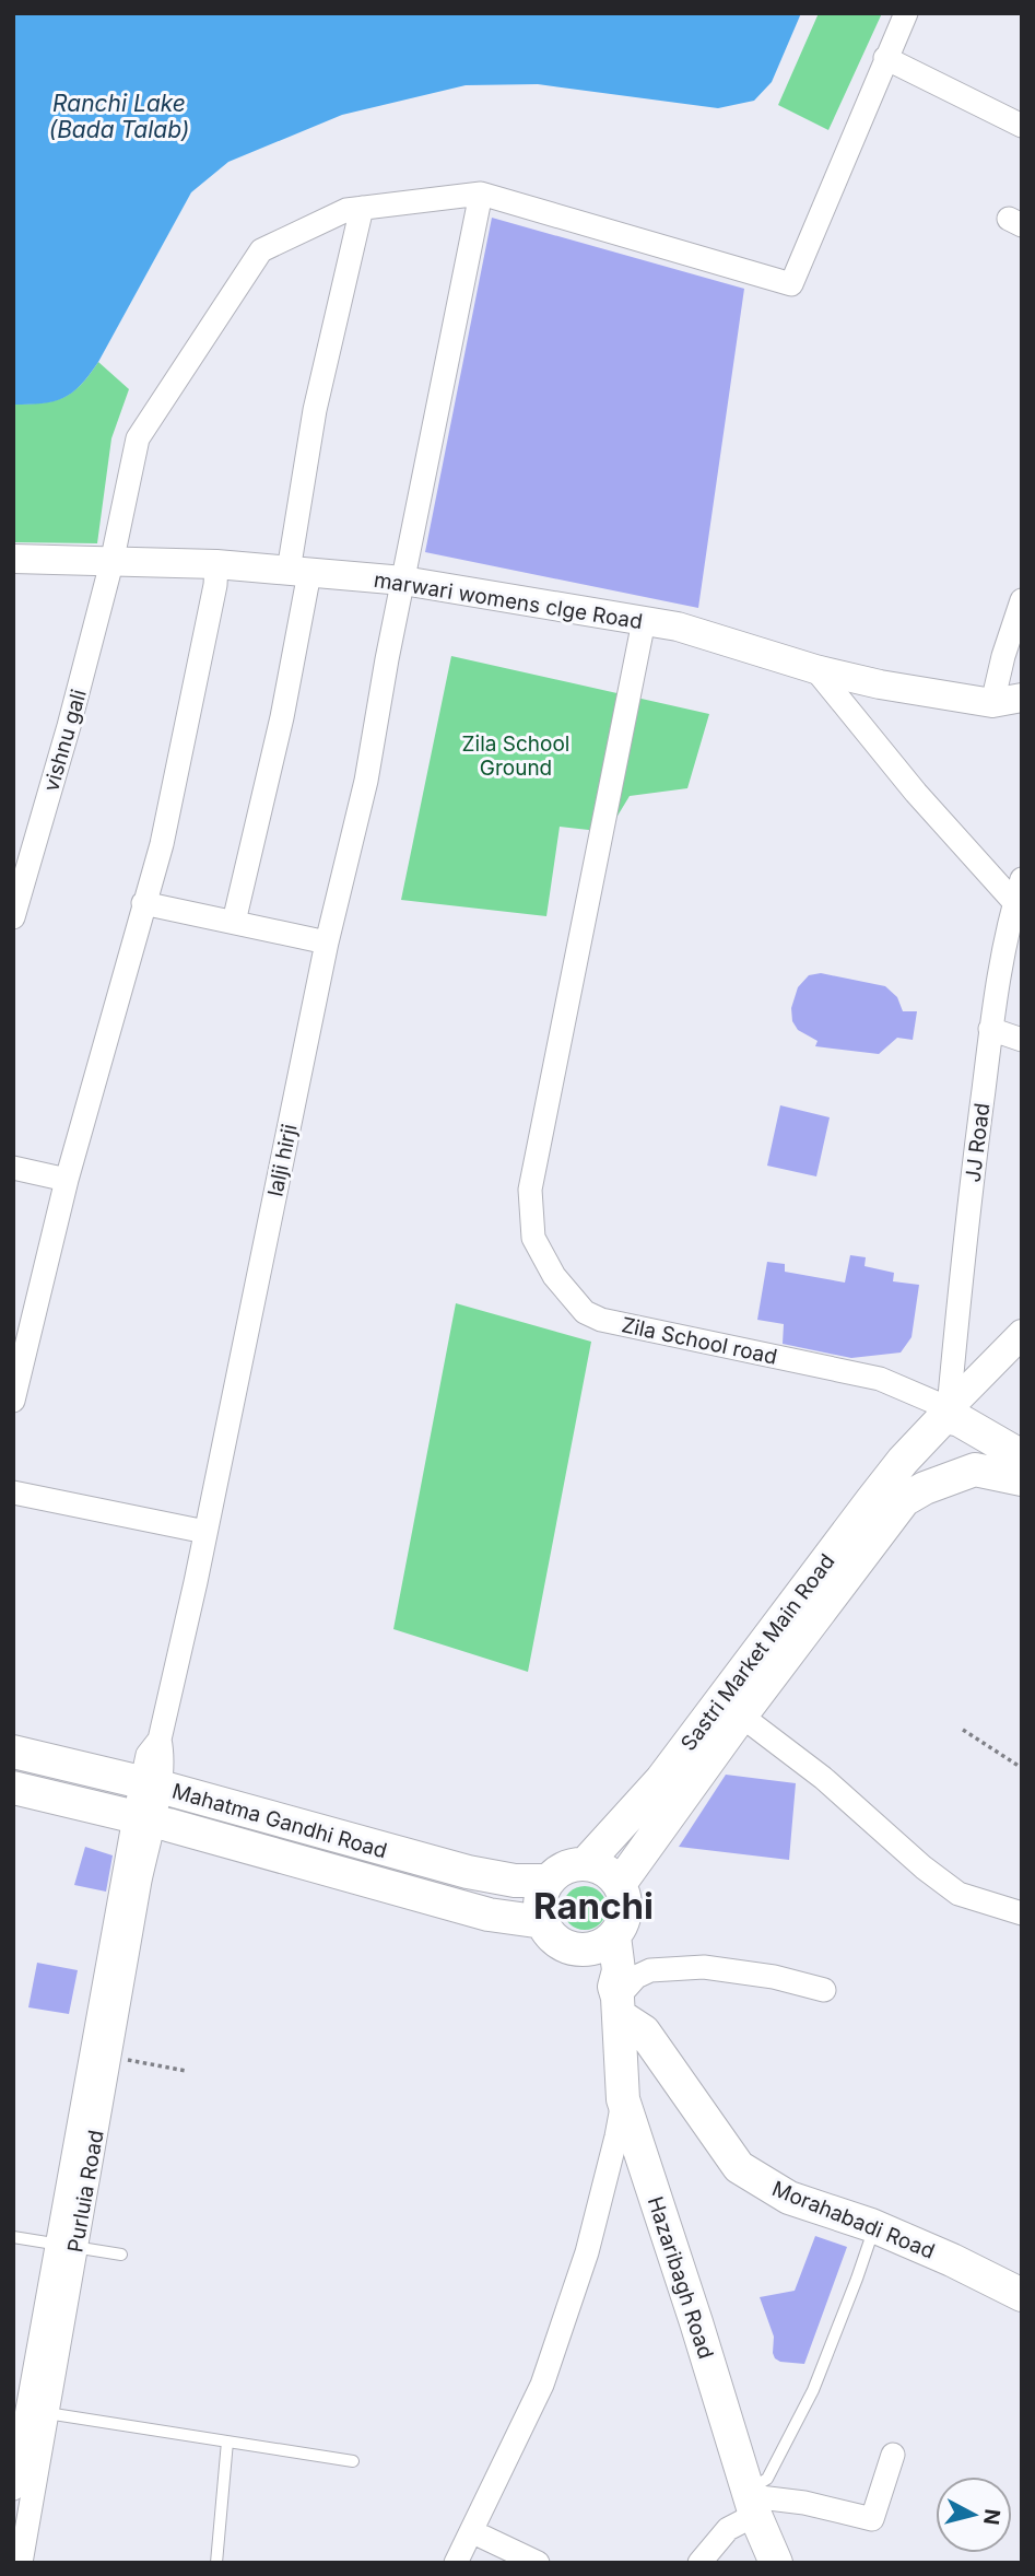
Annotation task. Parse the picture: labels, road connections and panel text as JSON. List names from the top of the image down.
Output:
{
  "streets": {
    "main road": [
      "Sastri Market Main Road",
      "Mahatma Gandhi Road",
      "Morahabadi Road",
      "Hazaribagh Road"
    ],
    "street": [
      "marwari womens clge Road",
      "vishnu gali",
      "JJ Road",
      "lalji hirji",
      "Zila School road",
      "Purluia Road"
    ]
  },
  "crossings": [
    ["marwari womens clge Road", "vishnu gali"],
    ["marwari womens clge Road", "lalji hirji"],
    ["marwari womens clge Road", "Zila School road"],
    ["vishnu gali", "lalji hirji"],
    ["JJ Road", "Zila School road"],
    ["JJ Road", "Sastri Market Main Road"],
    ["lalji hirji", "Mahatma Gandhi Road"],
    ["lalji hirji", "Purluia Road"],
    ["Zila School road", "Sastri Market Main Road"],
    ["Sastri Market Main Road", "Mahatma Gandhi Road"],
    ["Sastri Market Main Road", "Hazaribagh Road"],
    ["Mahatma Gandhi Road", "Purluia Road"],
    ["Mahatma Gandhi Road", "Hazaribagh Road"],
    ["Morahabadi Road", "Hazaribagh Road"]
  ],
  "districts": ["Ranchi"],
  "water": ["Ranchi Lake (Bada Talab)"],
  "parks": ["Zila School Ground"],
  "north": "right"
}
